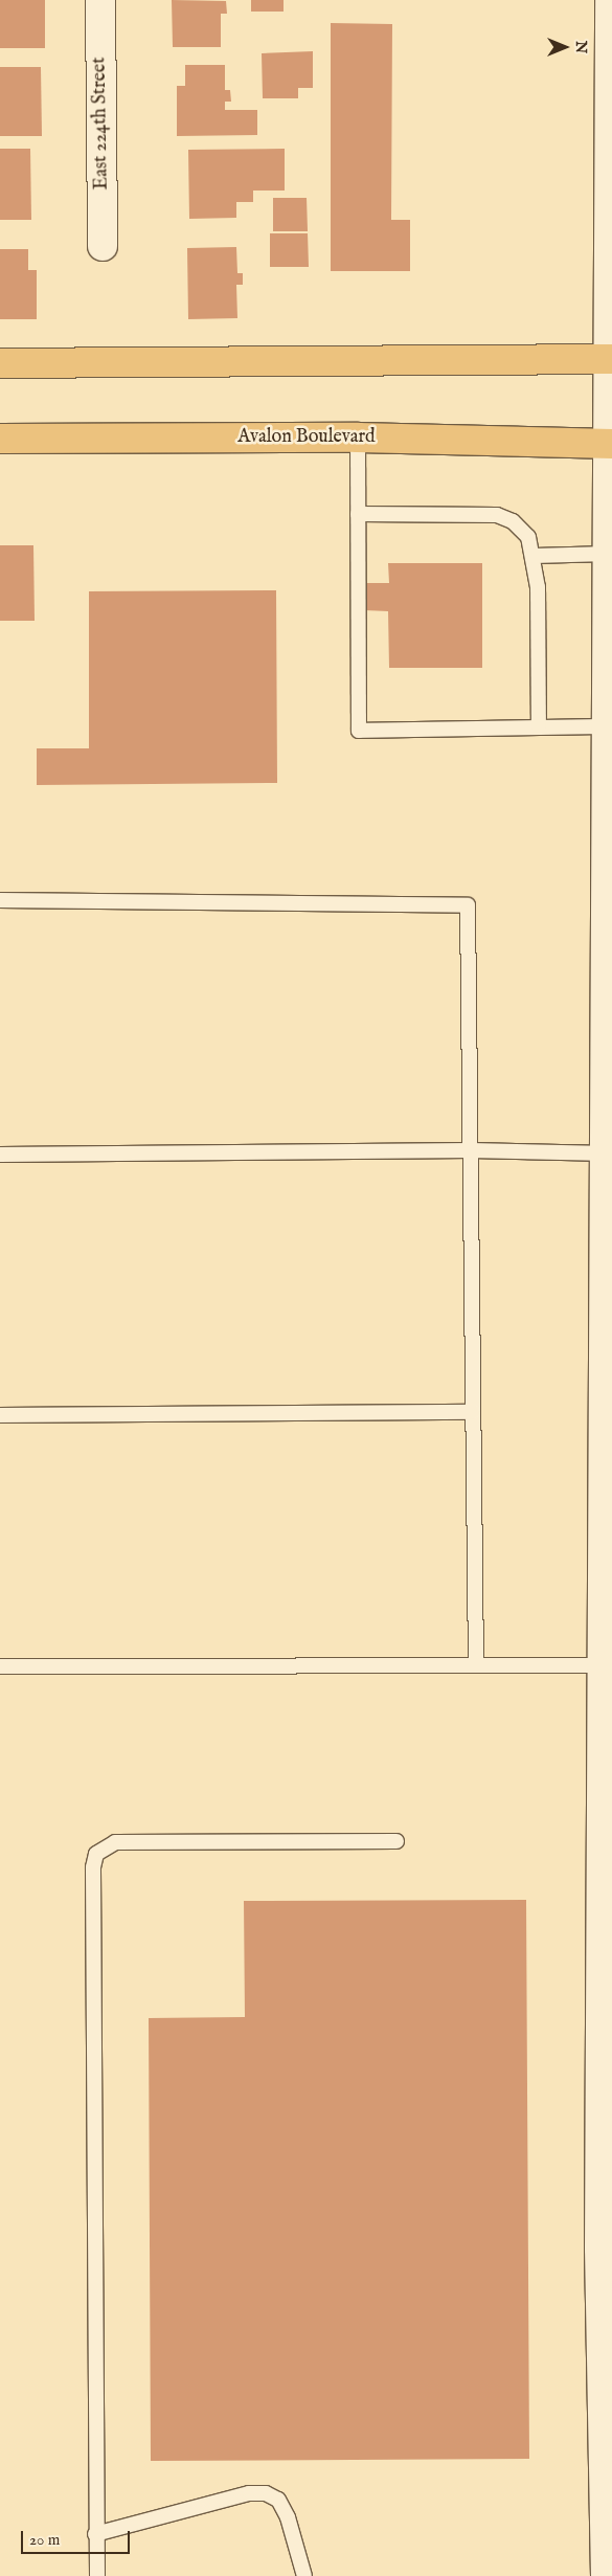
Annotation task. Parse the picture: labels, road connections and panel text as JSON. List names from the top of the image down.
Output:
{
  "streets": {
    "main road": ["East 224th Street", "Avalon Boulevard"]
  },
  "scale_bar": "20 m",
  "north": "right"
}
